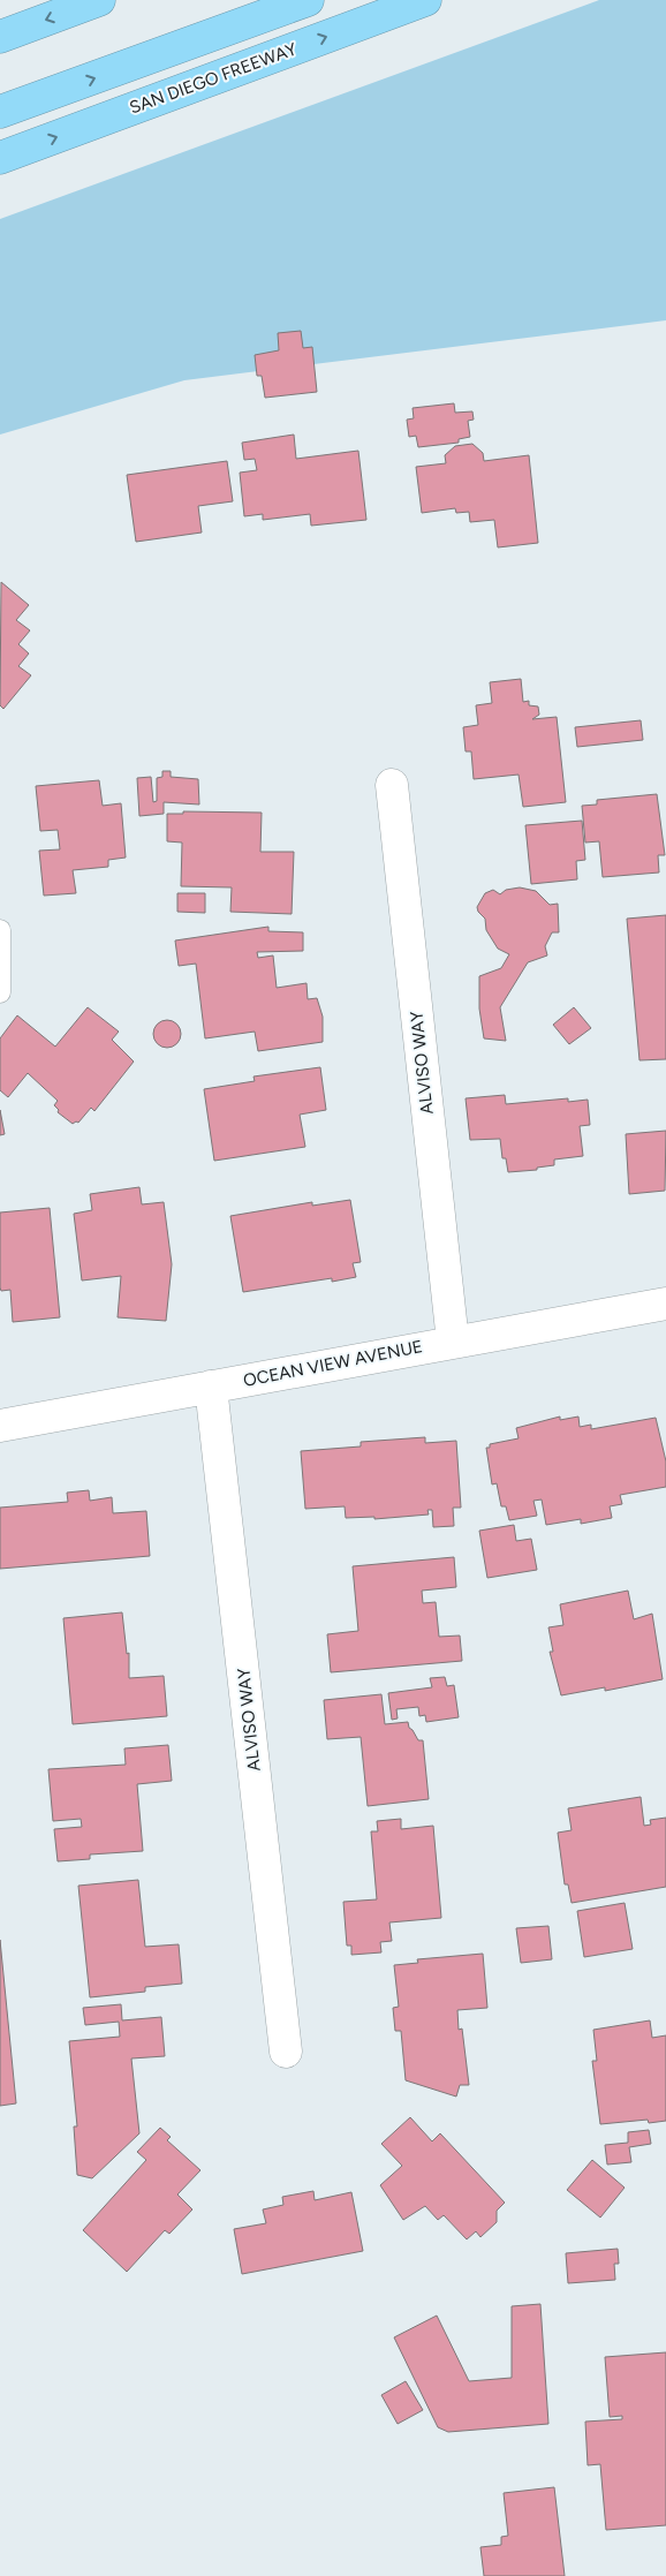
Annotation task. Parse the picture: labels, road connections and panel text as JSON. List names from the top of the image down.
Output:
{
  "streets": {
    "highway": ["SAN DIEGO FREEWAY"],
    "street": ["ALVISO WAY", "OCEAN VIEW AVENUE"]
  },
  "crossings": [
    ["ALVISO WAY", "OCEAN VIEW AVENUE"]
  ]
}
